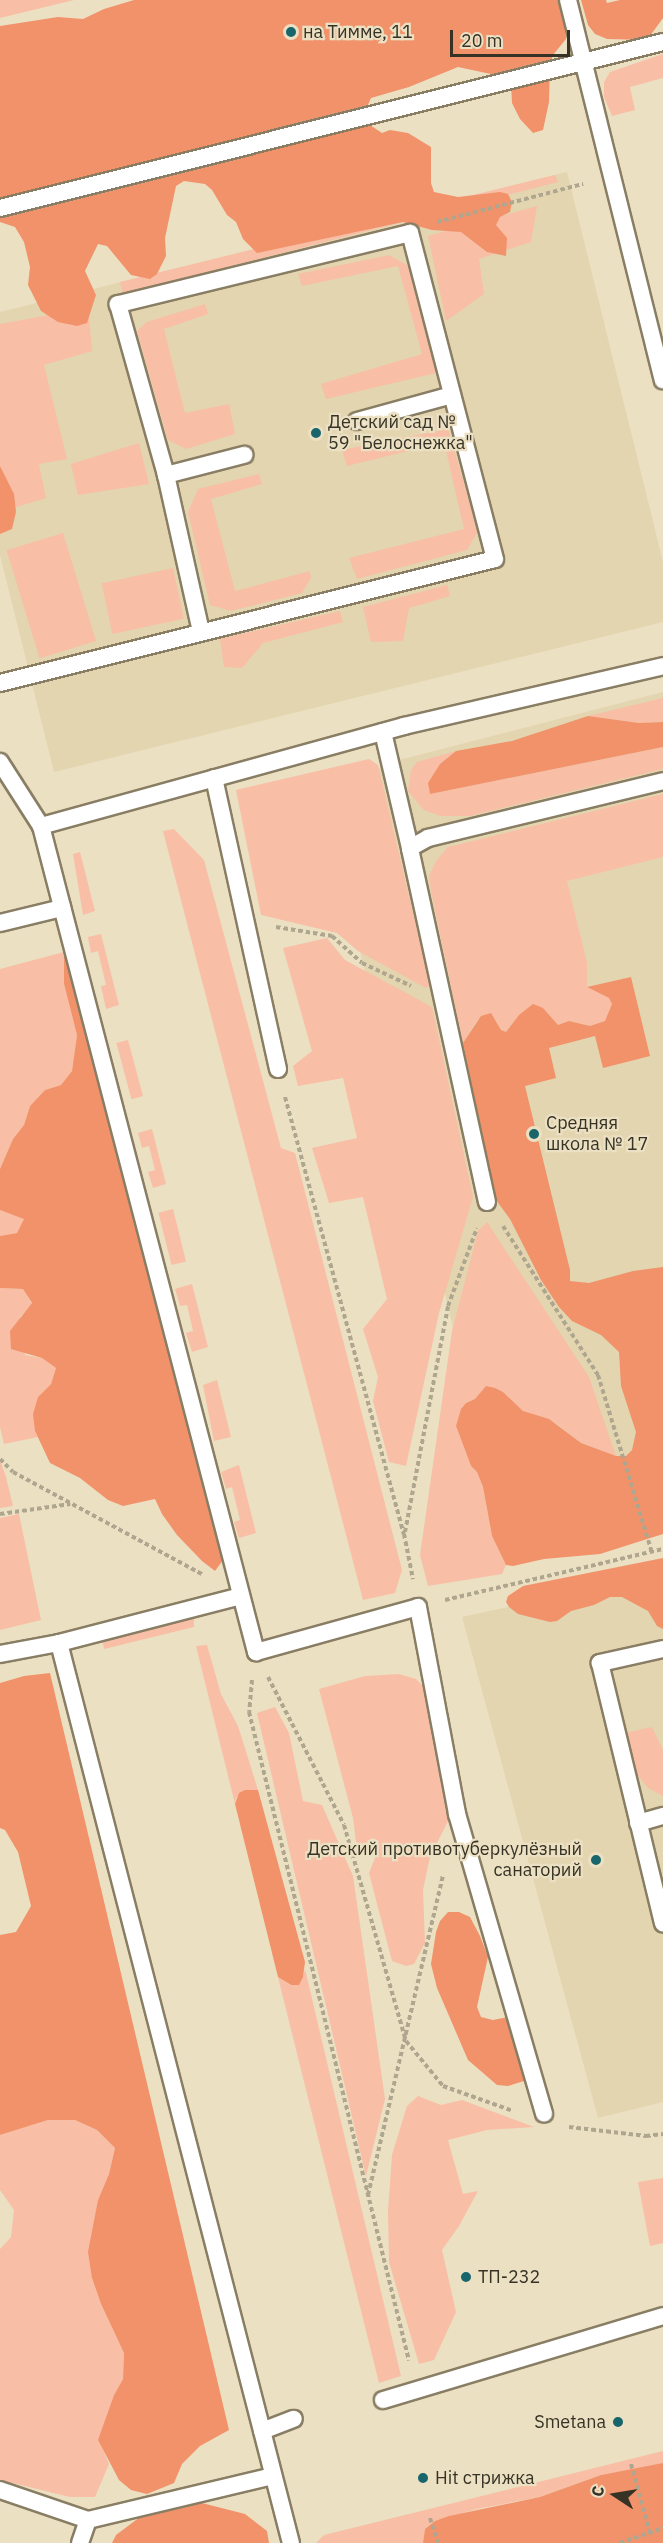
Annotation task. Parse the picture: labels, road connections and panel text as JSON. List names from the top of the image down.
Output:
{
  "places": [
    "на Тимме, 11",
    "Детский сад № 59 \"Белоснежка\"",
    "Средняя школа № 17",
    "Детский противотуберкулёзный санаторий",
    "ТП-232",
    "Smetana",
    "Hit стрижка"
  ],
  "scale_bar": "20 m",
  "north": "left"
}
